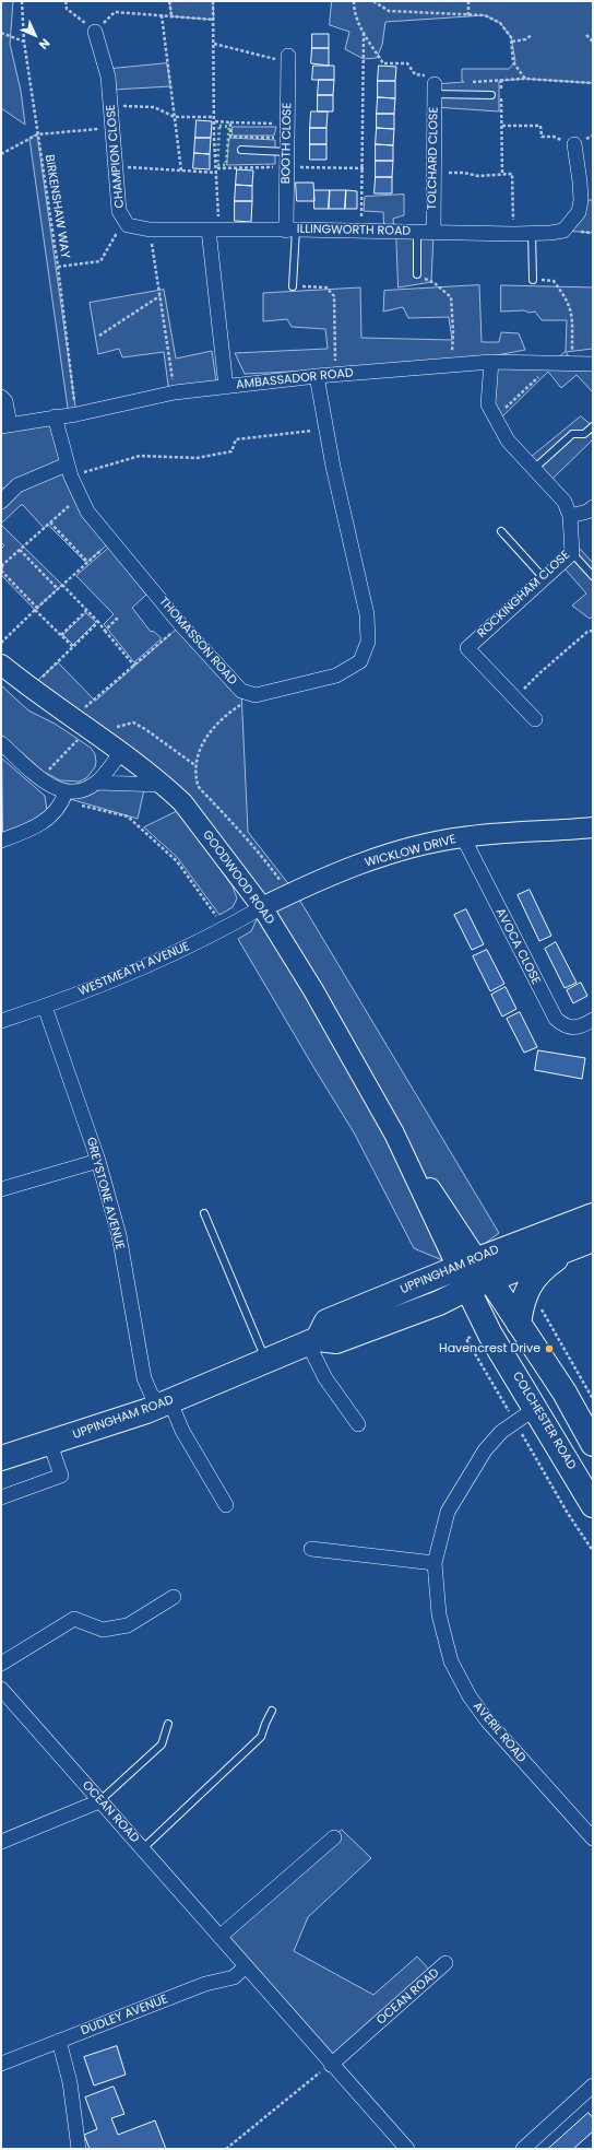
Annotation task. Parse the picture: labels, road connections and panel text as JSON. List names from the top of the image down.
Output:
{
  "streets": {
    "highway": ["UPPINGHAM ROAD", "COLCHESTER ROAD"],
    "street": [
      "BOOTH CLOSE",
      "CHAMPION CLOSE",
      "TOLCHARD CLOSE",
      "ILLINGWORTH ROAD",
      "AMBASSADOR ROAD",
      "ROCKINGHAM CLOSE",
      "THOMASSON ROAD",
      "WICKLOW DRIVE",
      "GOODWOOD ROAD",
      "AVOCA CLOSE",
      "WESTMEATH AVENUE",
      "GREYSTONE AVENUE",
      "AVERIL ROAD",
      "OCEAN ROAD",
      "DUDLEY AVENUE"
    ],
    "path": ["BIRKENSHAW WAY"]
  },
  "crossings": [
    ["BOOTH CLOSE", "ILLINGWORTH ROAD"],
    ["CHAMPION CLOSE", "ILLINGWORTH ROAD"],
    ["TOLCHARD CLOSE", "ILLINGWORTH ROAD"],
    ["BIRKENSHAW WAY", "AMBASSADOR ROAD"],
    ["AMBASSADOR ROAD", "ROCKINGHAM CLOSE"],
    ["AMBASSADOR ROAD", "THOMASSON ROAD"],
    ["WICKLOW DRIVE", "GOODWOOD ROAD"],
    ["WICKLOW DRIVE", "AVOCA CLOSE"],
    ["WICKLOW DRIVE", "WESTMEATH AVENUE"],
    ["GOODWOOD ROAD", "WESTMEATH AVENUE"],
    ["GOODWOOD ROAD", "UPPINGHAM ROAD"],
    ["GOODWOOD ROAD", "COLCHESTER ROAD"],
    ["WESTMEATH AVENUE", "GREYSTONE AVENUE"],
    ["GREYSTONE AVENUE", "UPPINGHAM ROAD"],
    ["UPPINGHAM ROAD", "COLCHESTER ROAD"],
    ["COLCHESTER ROAD", "AVERIL ROAD"],
    ["OCEAN ROAD", "DUDLEY AVENUE"]
  ],
  "places": ["Havencrest Drive"],
  "north": "bottom right"
}
